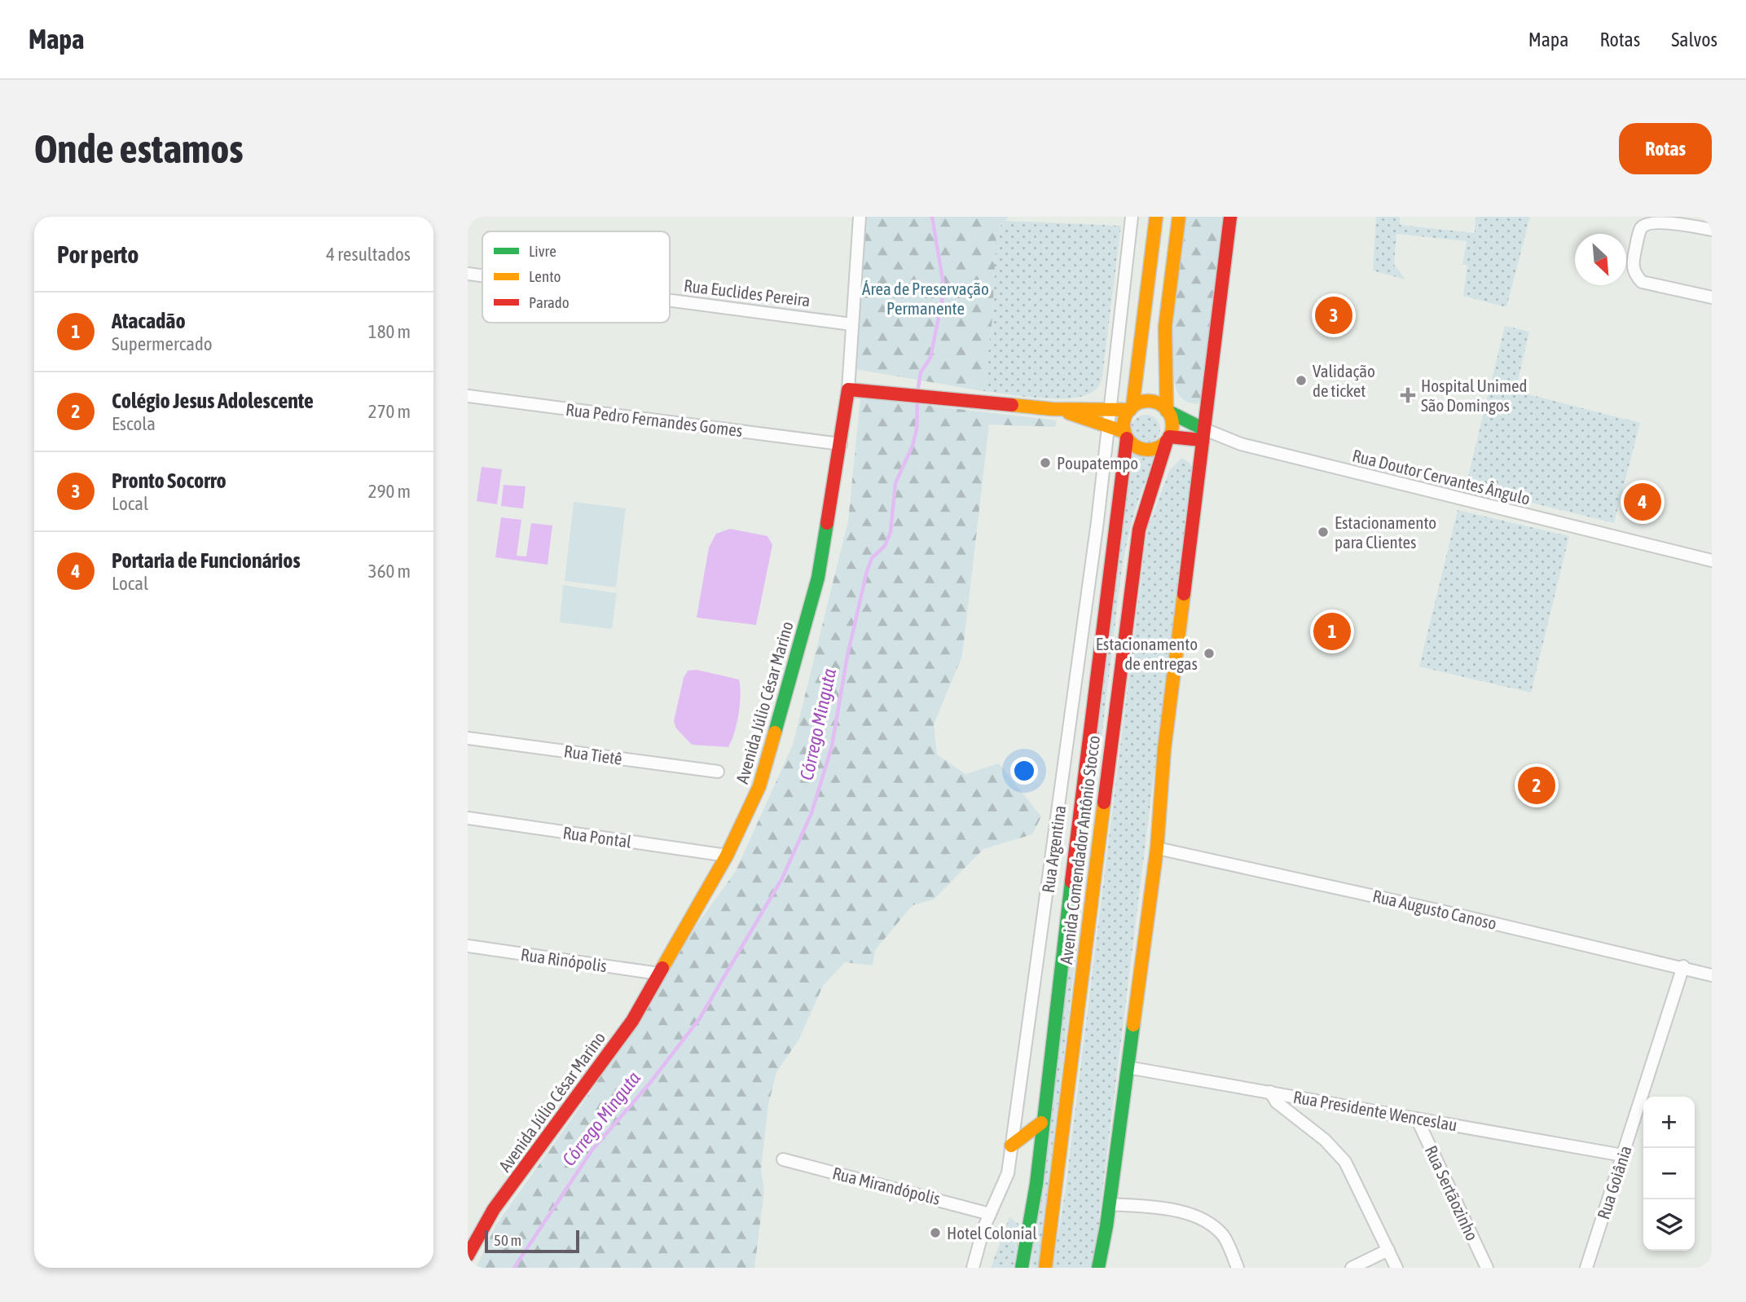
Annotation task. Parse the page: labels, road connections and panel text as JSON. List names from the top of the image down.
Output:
{
  "streets": {
    "street": [
      "Rua Euclides Pereira",
      "Rua Pedro Fernandes Gomes",
      "Rua Doutor Cervantes Ângulo",
      "Avenida Júlio César Marino",
      "Rua Tietê",
      "Rua Pontal",
      "Rua Argentina",
      "Avenida Comendador Antônio Stocco",
      "Rua Augusto Canoso",
      "Rua Rinópolis",
      "Rua Presidente Wenceslau",
      "Rua Goiânia",
      "Rua Mirandópolis",
      "Rua Sertãozinho"
    ]
  },
  "crossings": [
    ["Rua Euclides Pereira", "Avenida Júlio César Marino"],
    ["Rua Pedro Fernandes Gomes", "Avenida Júlio César Marino"],
    ["Avenida Júlio César Marino", "Rua Pontal"],
    ["Avenida Júlio César Marino", "Rua Rinópolis"],
    ["Rua Argentina", "Rua Mirandópolis"],
    ["Rua Augusto Canoso", "Rua Goiânia"],
    ["Rua Presidente Wenceslau", "Rua Goiânia"],
    ["Rua Presidente Wenceslau", "Rua Sertãozinho"]
  ],
  "water": ["Córrego Minguta"],
  "parks": ["Área de Preservação Permanente"],
  "places": {
    "other": [
      "Validação de ticket",
      "Poupatempo",
      "Estacionamento para Clientes",
      "Estacionamento de entregas",
      "Hotel Colonial"
    ],
    "health": ["Hospital Unimed São Domingos"]
  },
  "legend": ["Livre", "Lento", "Parado"],
  "scale_bar": "50 m",
  "north": "bottom right",
  "page": {
    "header": "Mapa",
    "nav": ["Mapa", "Rotas", "Salvos"],
    "buttons": "Rotas",
    "title": "Onde estamos",
    "heading": ["Por perto", "4 resultados"],
    "list": [
      {
        "mark": "1",
        "name": "Atacadão",
        "note": "Supermercado",
        "value": "180 m"
      },
      {
        "mark": "2",
        "name": "Colégio Jesus Adolescente",
        "note": "Escola",
        "value": "270 m"
      },
      {
        "mark": "3",
        "name": "Pronto Socorro",
        "note": "Local",
        "value": "290 m"
      },
      {
        "mark": "4",
        "name": "Portaria de Funcionários",
        "note": "Local",
        "value": "360 m"
      }
    ],
    "pins": [
      "3",
      "4",
      "1",
      "2"
    ],
    "map_buttons": ["+", "−"],
    "scale": "50 m"
  }
}
